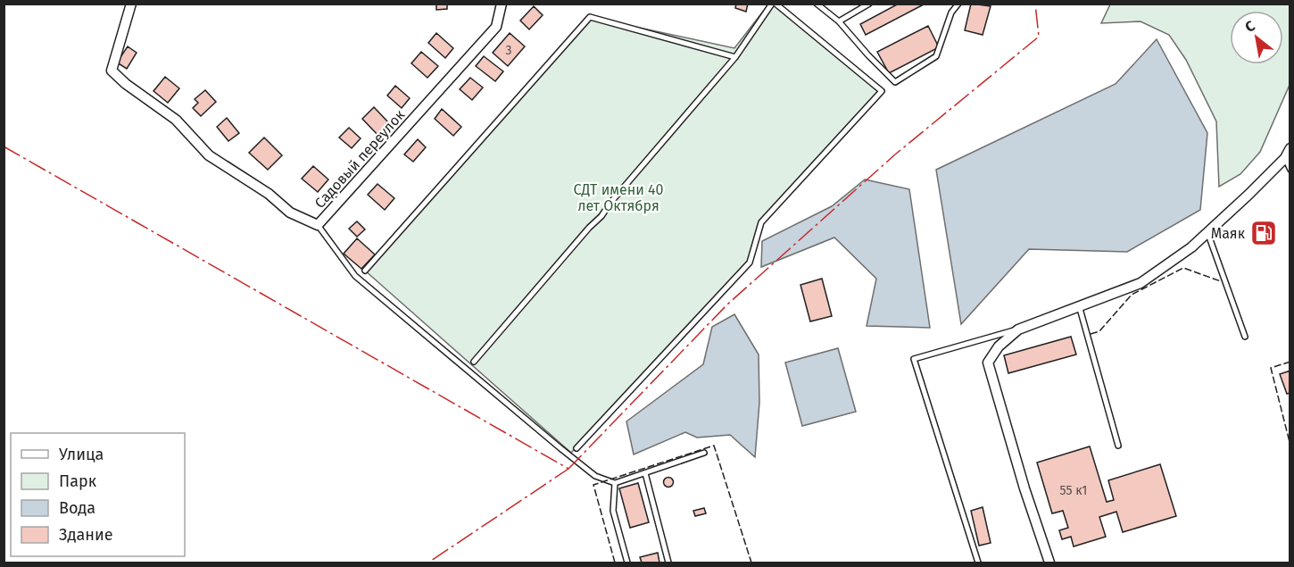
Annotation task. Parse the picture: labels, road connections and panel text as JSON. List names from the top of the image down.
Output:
{
  "streets": {
    "street": ["Садовый переулок"]
  },
  "parks": ["СДТ имени 40 лет Октября"],
  "places": {
    "fuel station": ["Маяк"]
  },
  "house_numbers": ["3", "55 к1"],
  "legend": [
    "Улица",
    "Парк",
    "Вода",
    "Здание"
  ],
  "north": "top left"
}
